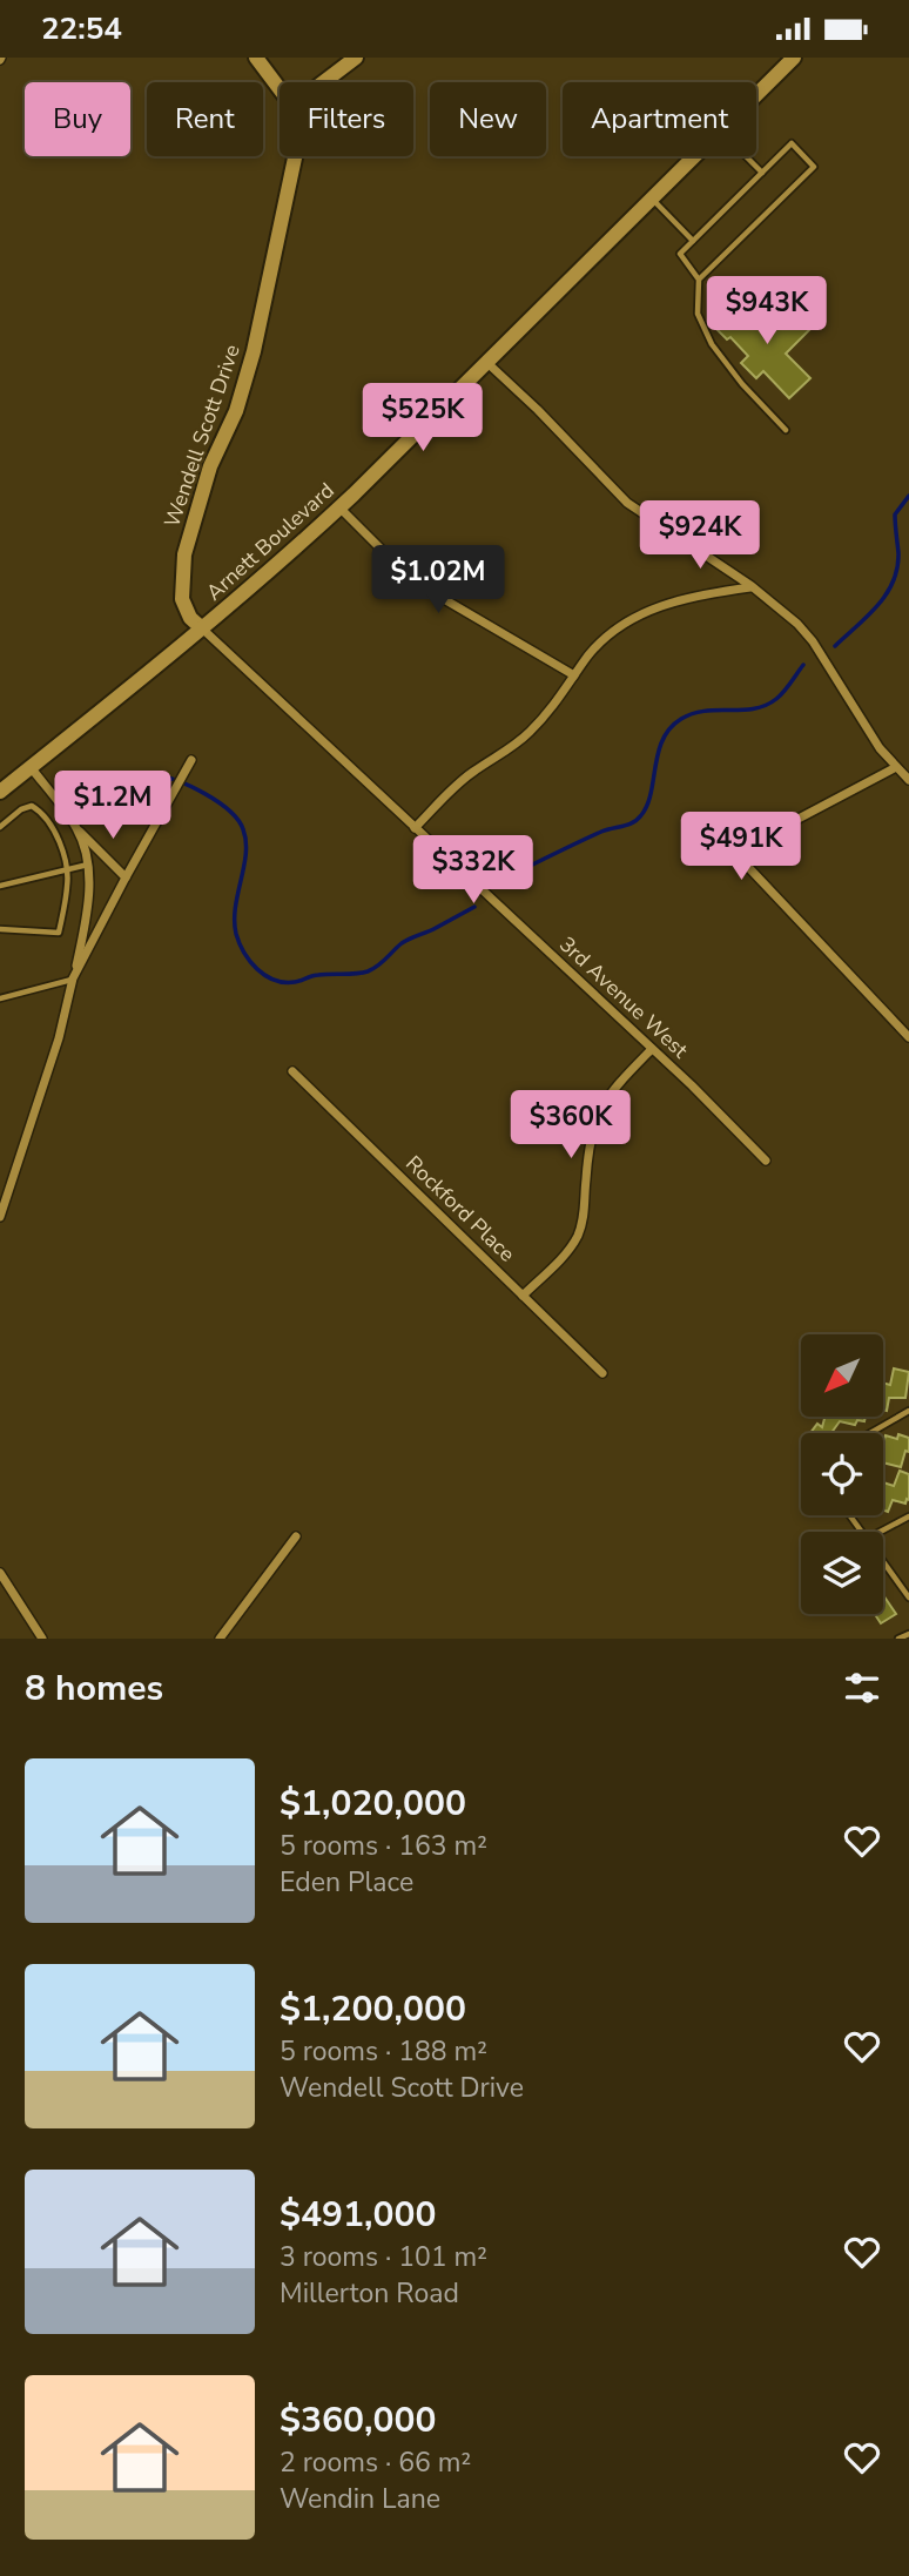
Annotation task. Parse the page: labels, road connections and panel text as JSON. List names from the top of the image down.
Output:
{
  "streets": {
    "main road": ["Wendell Scott Drive", "Arnett Boulevard"],
    "street": ["3rd Avenue West", "Rockford Place"]
  },
  "crossings": [
    ["Wendell Scott Drive", "Arnett Boulevard"],
    ["Wendell Scott Drive", "3rd Avenue West"],
    ["Arnett Boulevard", "3rd Avenue West"]
  ],
  "north": "bottom left",
  "page": {
    "status": "22:54",
    "chip": [
      "Buy",
      "Rent",
      "Filters",
      "New",
      "Apartment"
    ],
    "price": [
      "$943K",
      "$525K",
      "$924K",
      "$1.02M",
      "$1.2M",
      "$491K",
      "$332K",
      "$360K"
    ],
    "heading": "8 homes",
    "list": [
      {
        "name": "$1,020,000",
        "note": "5 rooms · 163 m² · Eden Place"
      },
      {
        "name": "$1,200,000",
        "note": "5 rooms · 188 m² · Wendell Scott Drive"
      },
      {
        "name": "$491,000",
        "note": "3 rooms · 101 m² · Millerton Road"
      },
      {
        "name": "$360,000",
        "note": "2 rooms · 66 m² · Wendin Lane"
      }
    ]
  }
}
